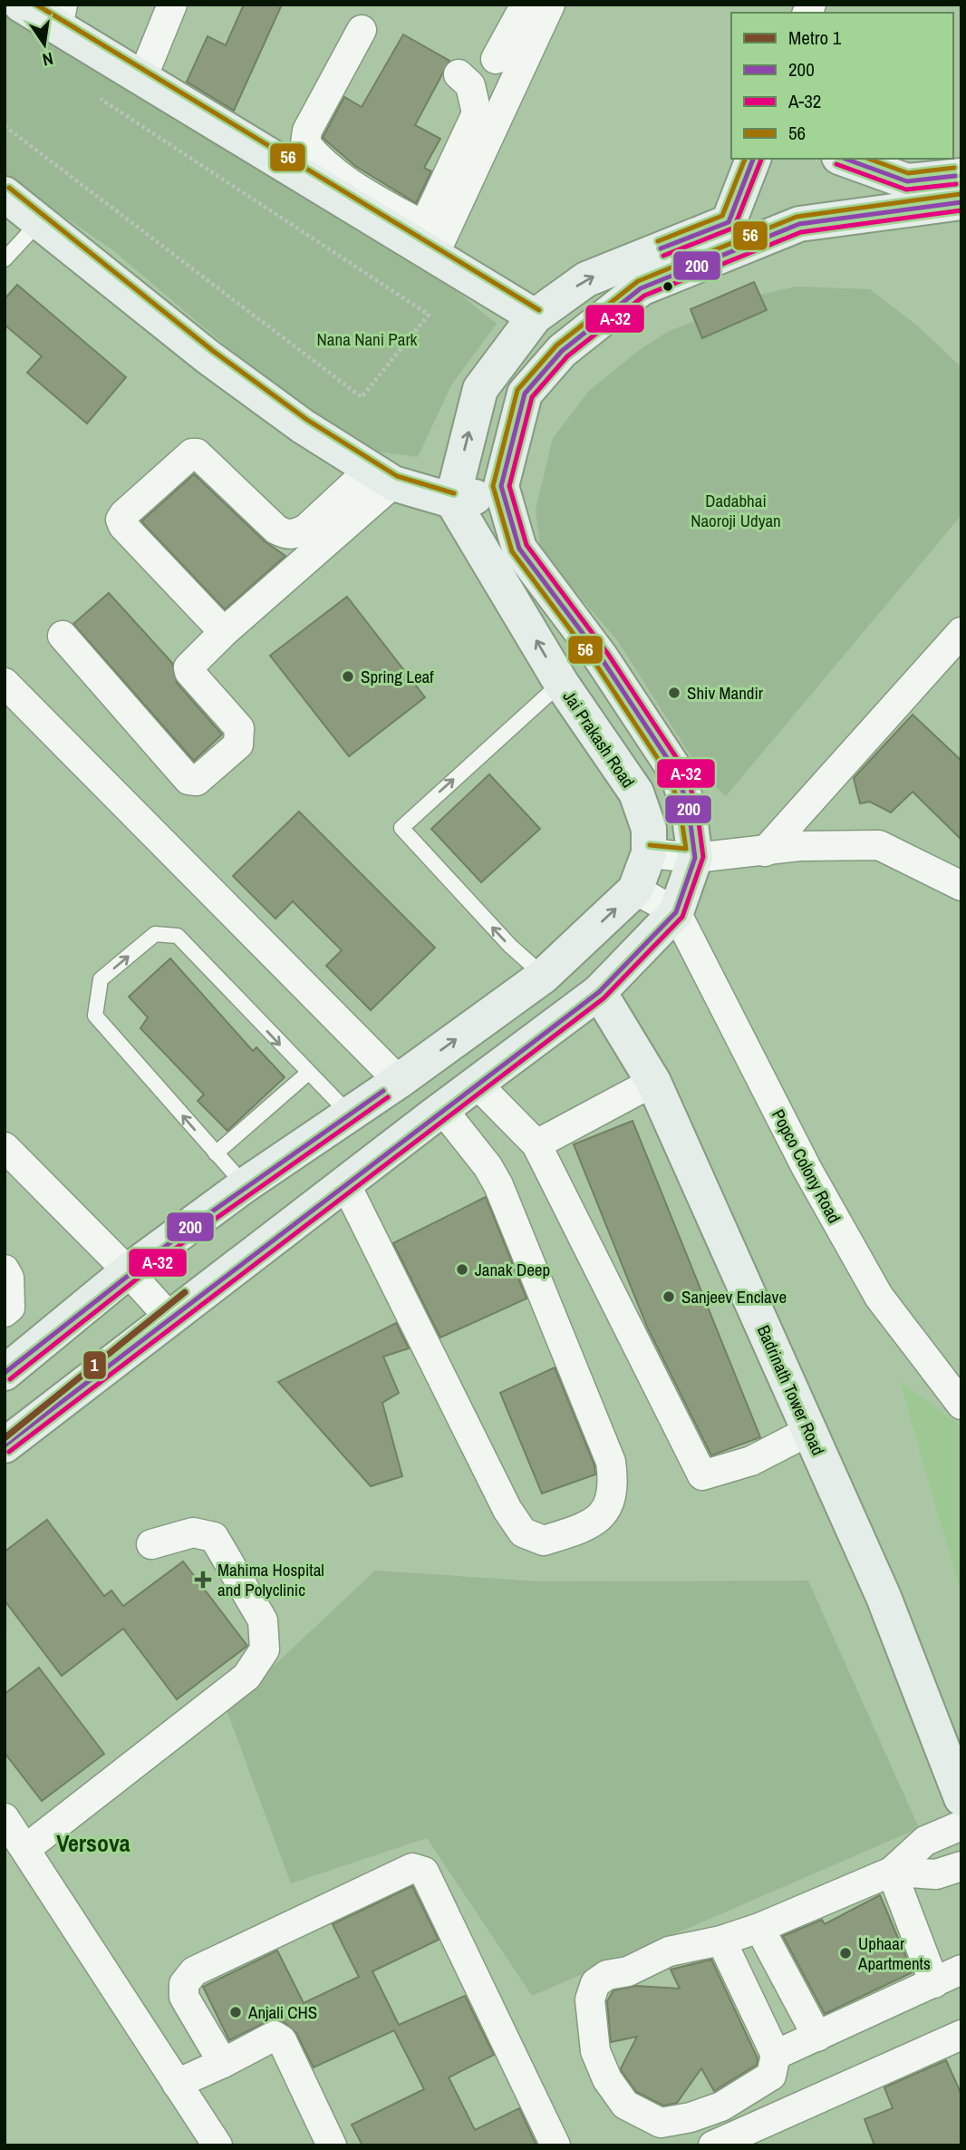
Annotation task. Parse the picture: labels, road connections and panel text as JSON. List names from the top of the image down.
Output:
{
  "streets": {
    "main road": ["Jai Prakash Road", "Badrinath Tower Road"],
    "street": ["Popco Colony Road"]
  },
  "districts": ["Versova"],
  "parks": ["Nana Nani Park", "Dadabhai Naoroji Udyan"],
  "places": {
    "other": [
      "Spring Leaf",
      "Shiv Mandir",
      "Janak Deep",
      "Sanjeev Enclave",
      "Uphaar Apartments",
      "Anjali CHS"
    ],
    "health": ["Mahima Hospital and Polyclinic"]
  },
  "lines": [
    "transit line 56",
    "transit line 200",
    "transit line A-32",
    "metro line 1"
  ],
  "legend": [
    "Metro 1",
    "200",
    "A-32",
    "56"
  ],
  "north": "bottom"
}
